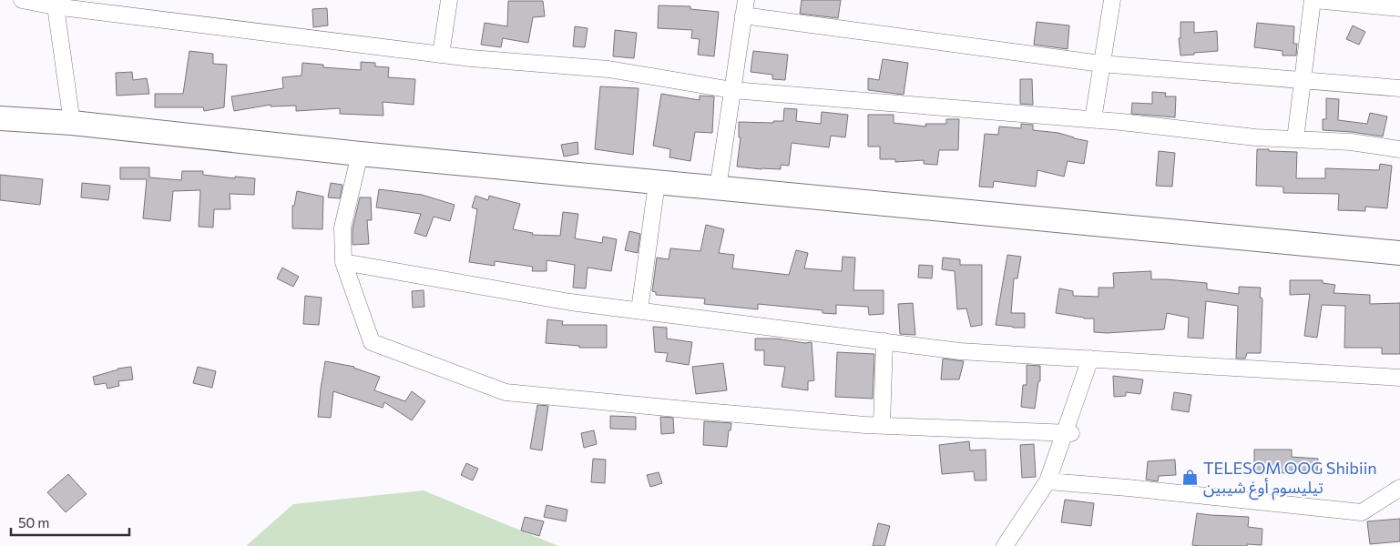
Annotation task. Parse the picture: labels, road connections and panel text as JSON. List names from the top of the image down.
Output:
{
  "places": {
    "shop": ["TELESOM OOG Shibiin تيليسوم أوغ شيبين"]
  },
  "scale_bar": "50 m"
}
